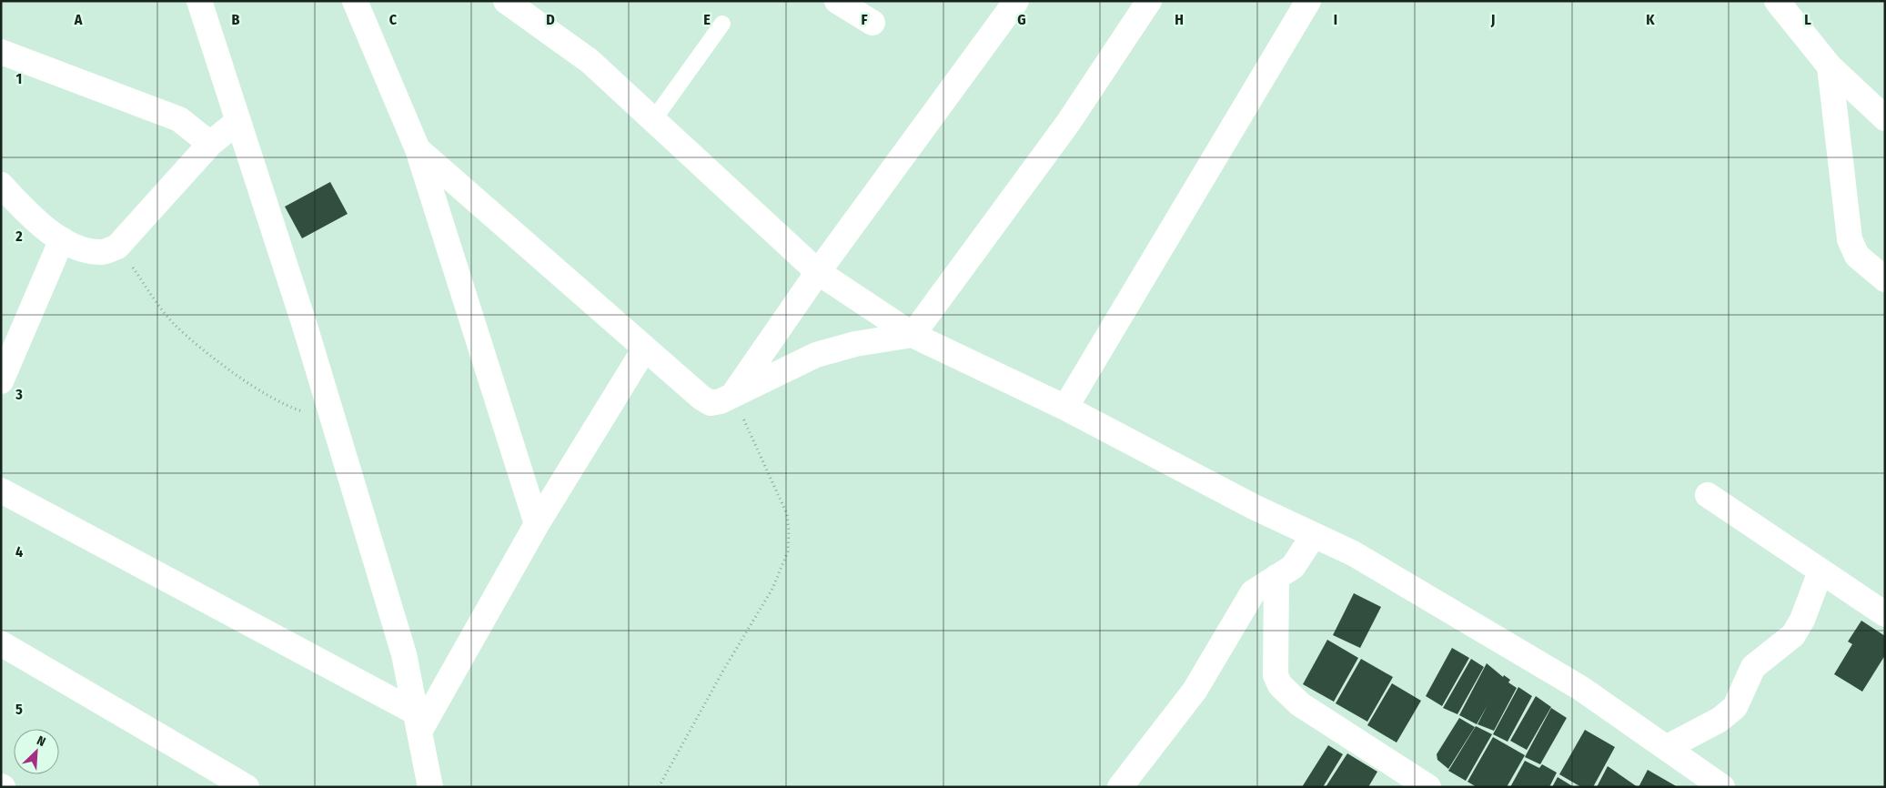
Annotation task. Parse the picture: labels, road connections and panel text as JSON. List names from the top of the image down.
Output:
{
  "north": "top right",
  "grid": {
    "columns": [
      "A",
      "B",
      "C",
      "D",
      "E",
      "F",
      "G",
      "H",
      "I",
      "J",
      "K",
      "L"
    ],
    "rows": [
      "1",
      "2",
      "3",
      "4",
      "5"
    ]
  }
}
